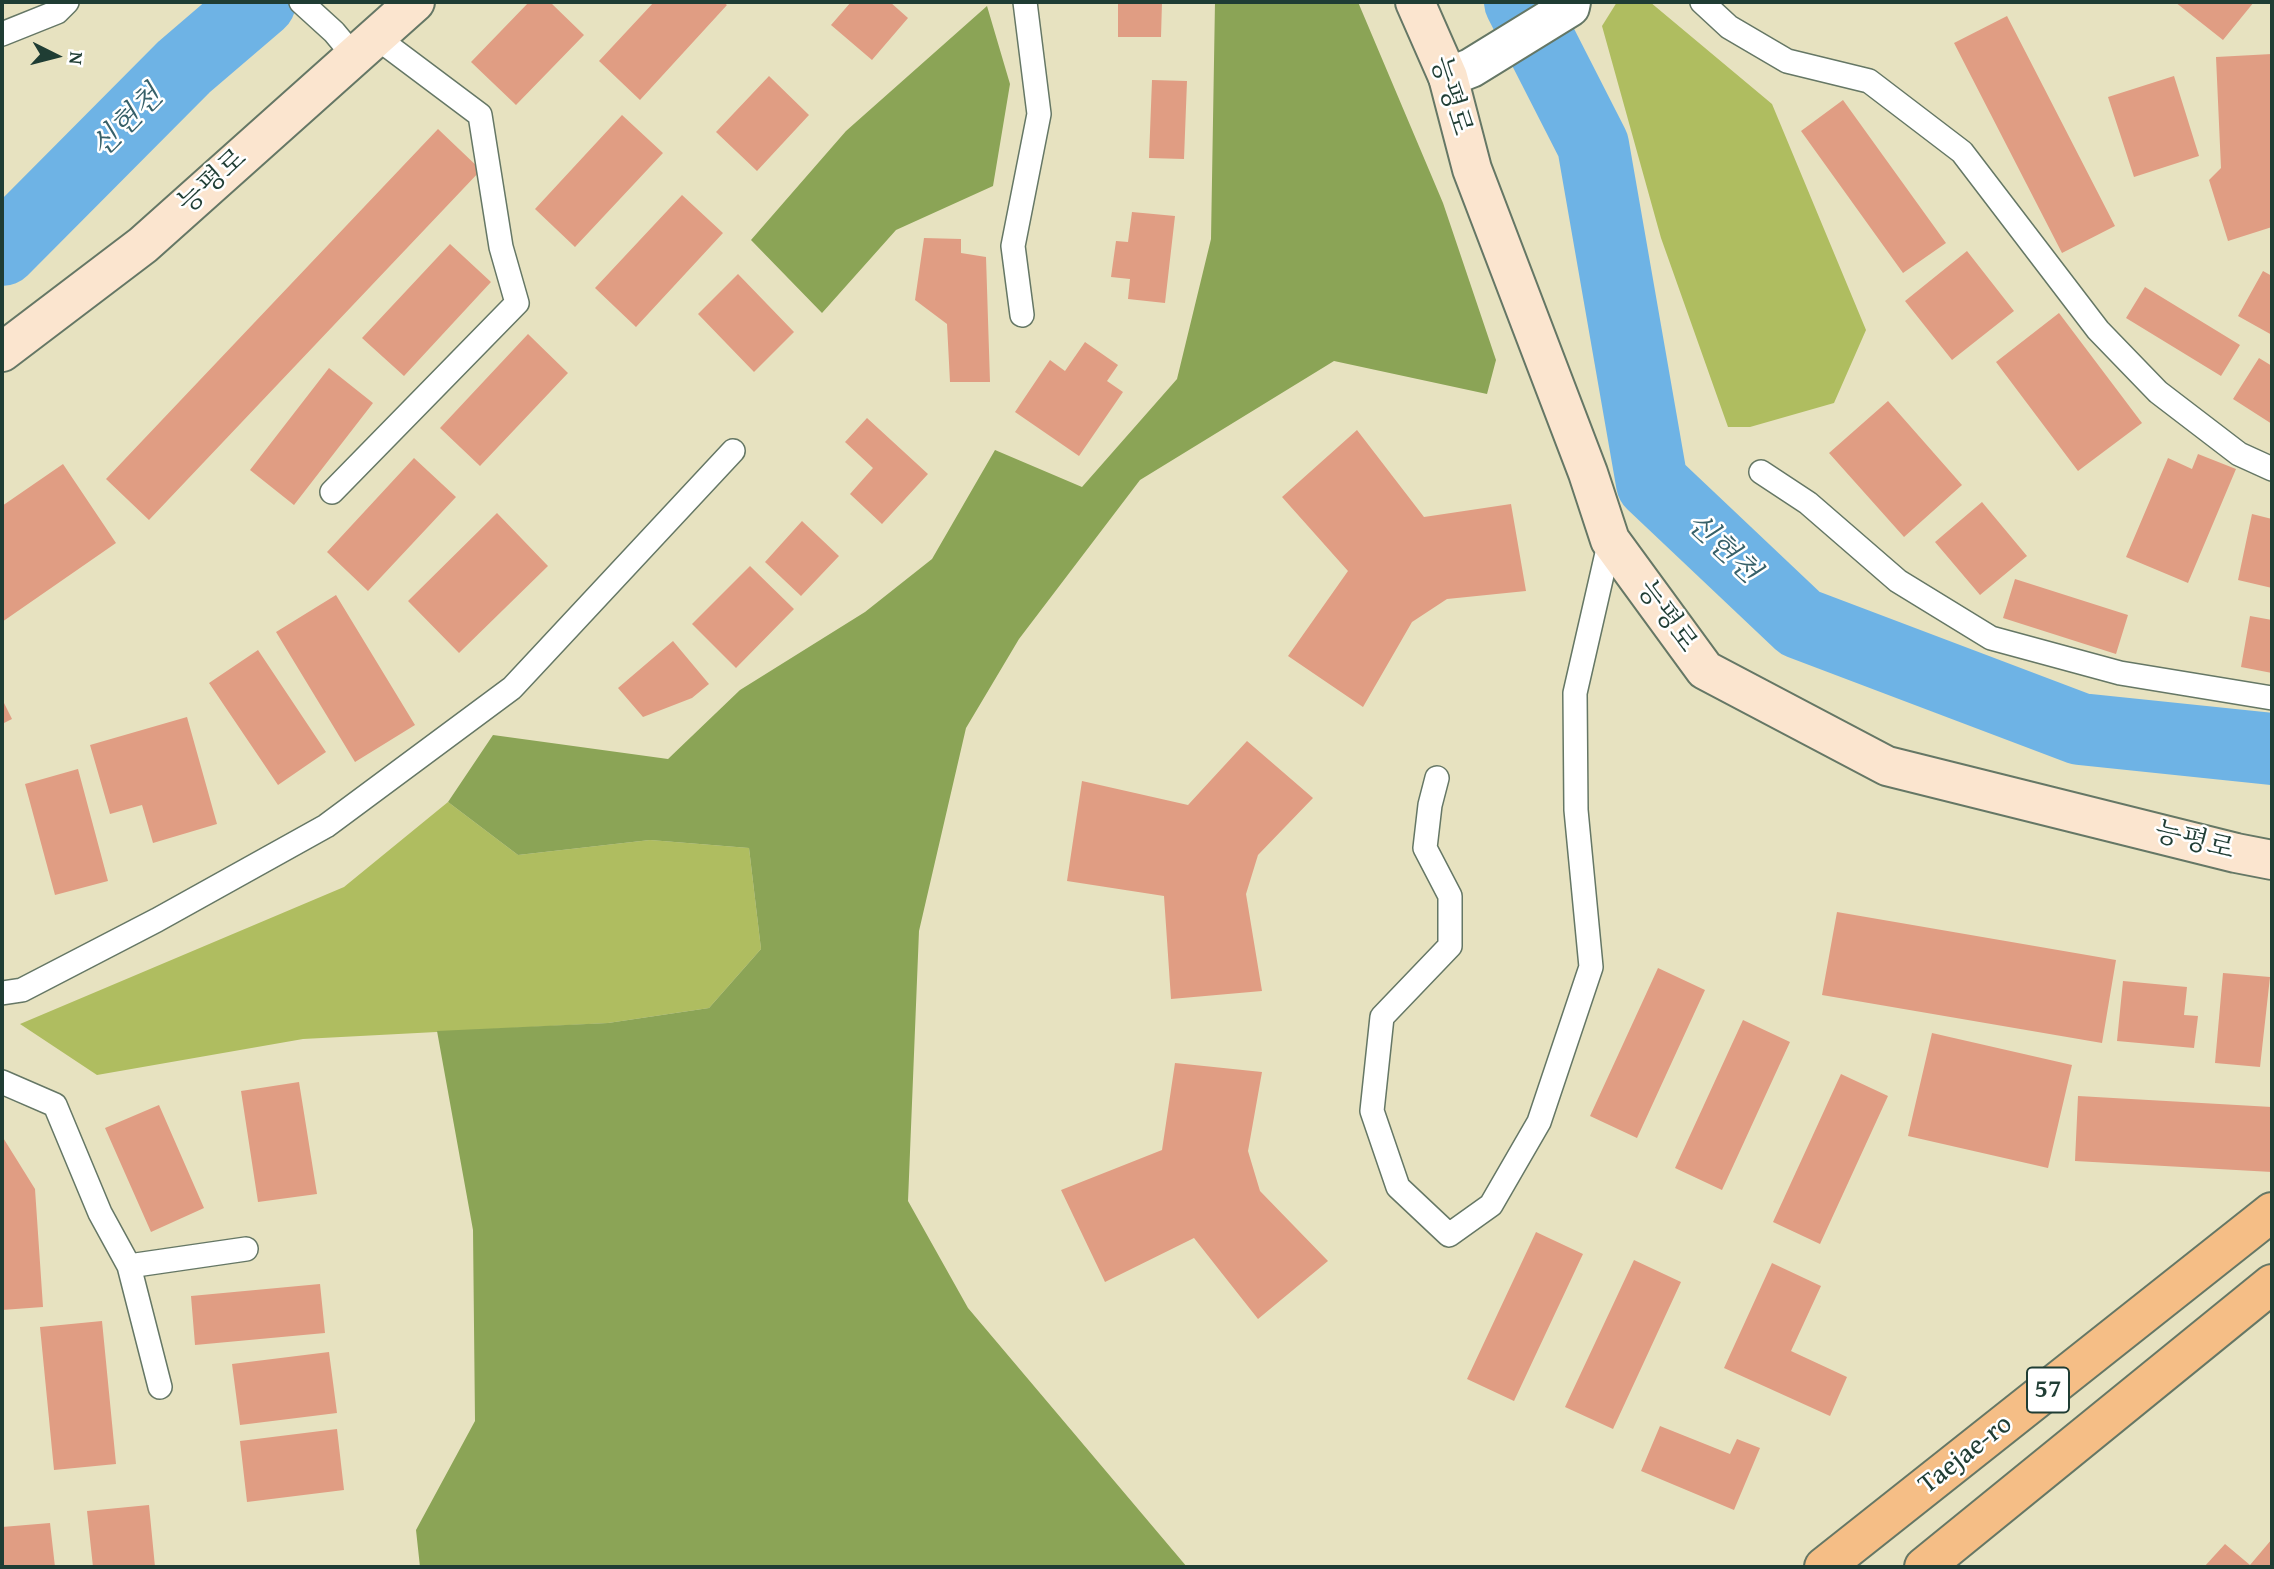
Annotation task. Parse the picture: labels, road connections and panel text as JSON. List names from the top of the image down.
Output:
{
  "streets": {
    "highway": ["57", "Taejae-ro"],
    "main road": ["능평로"]
  },
  "water": ["신현천"],
  "north": "right"
}
